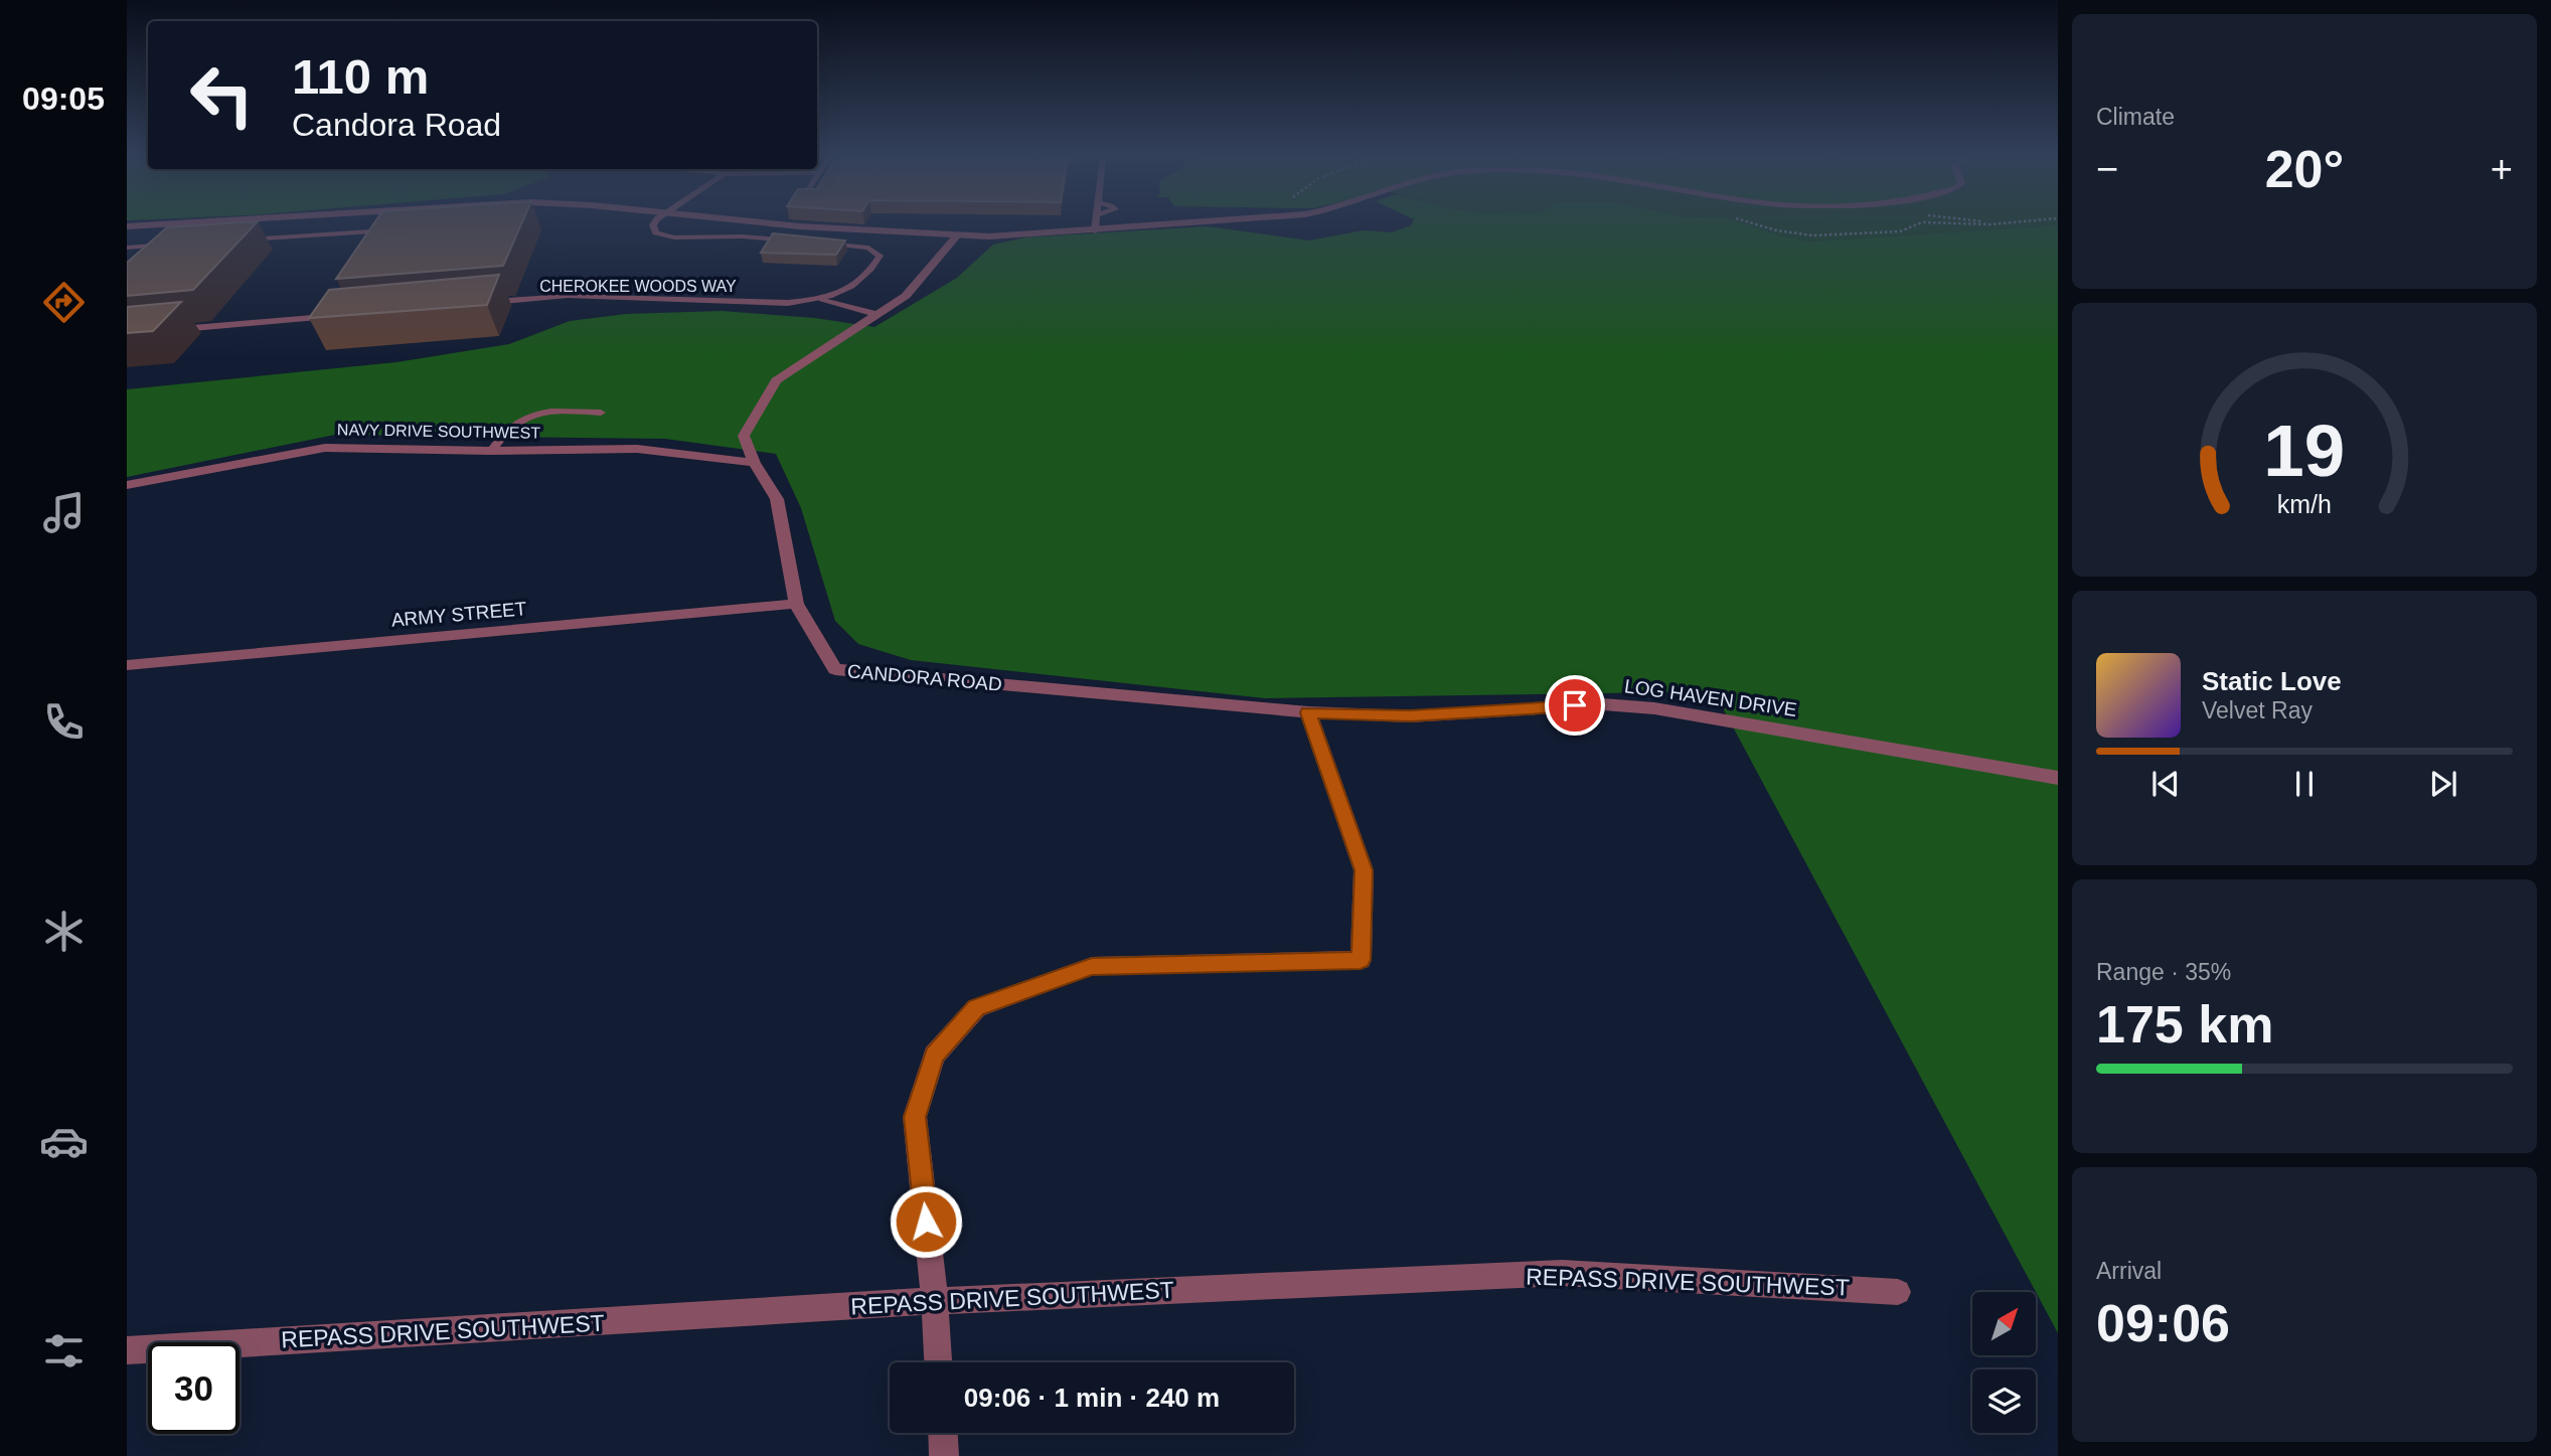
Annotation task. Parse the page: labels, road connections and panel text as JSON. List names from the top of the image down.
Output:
{
  "streets": {
    "street": [
      "NAVY DRIVE SOUTHWEST",
      "ARMY STREET",
      "CANDORA ROAD",
      "LOG HAVEN DRIVE",
      "REPASS DRIVE SOUTHWEST"
    ],
    "lane": ["CHEROKEE WOODS WAY"]
  },
  "crossings": [
    ["NAVY DRIVE SOUTHWEST", "CANDORA ROAD"],
    ["ARMY STREET", "CANDORA ROAD"],
    ["CANDORA ROAD", "LOG HAVEN DRIVE"]
  ],
  "north": "top right",
  "page": {
    "tabs": "09:05",
    "tile": [
      "Climate",
      ["Range · 35%", "175 km"],
      ["Arrival", "09:06"]
    ],
    "turn": ["110 m", "Candora Road"],
    "heat": ["−", "20°", "+"],
    "song": ["Static Love", "Velvet Ray"],
    "limit": "30",
    "trip": "09:06 · 1 min · 240 m",
    "gauge": ["19", "km/h"]
  }
}
